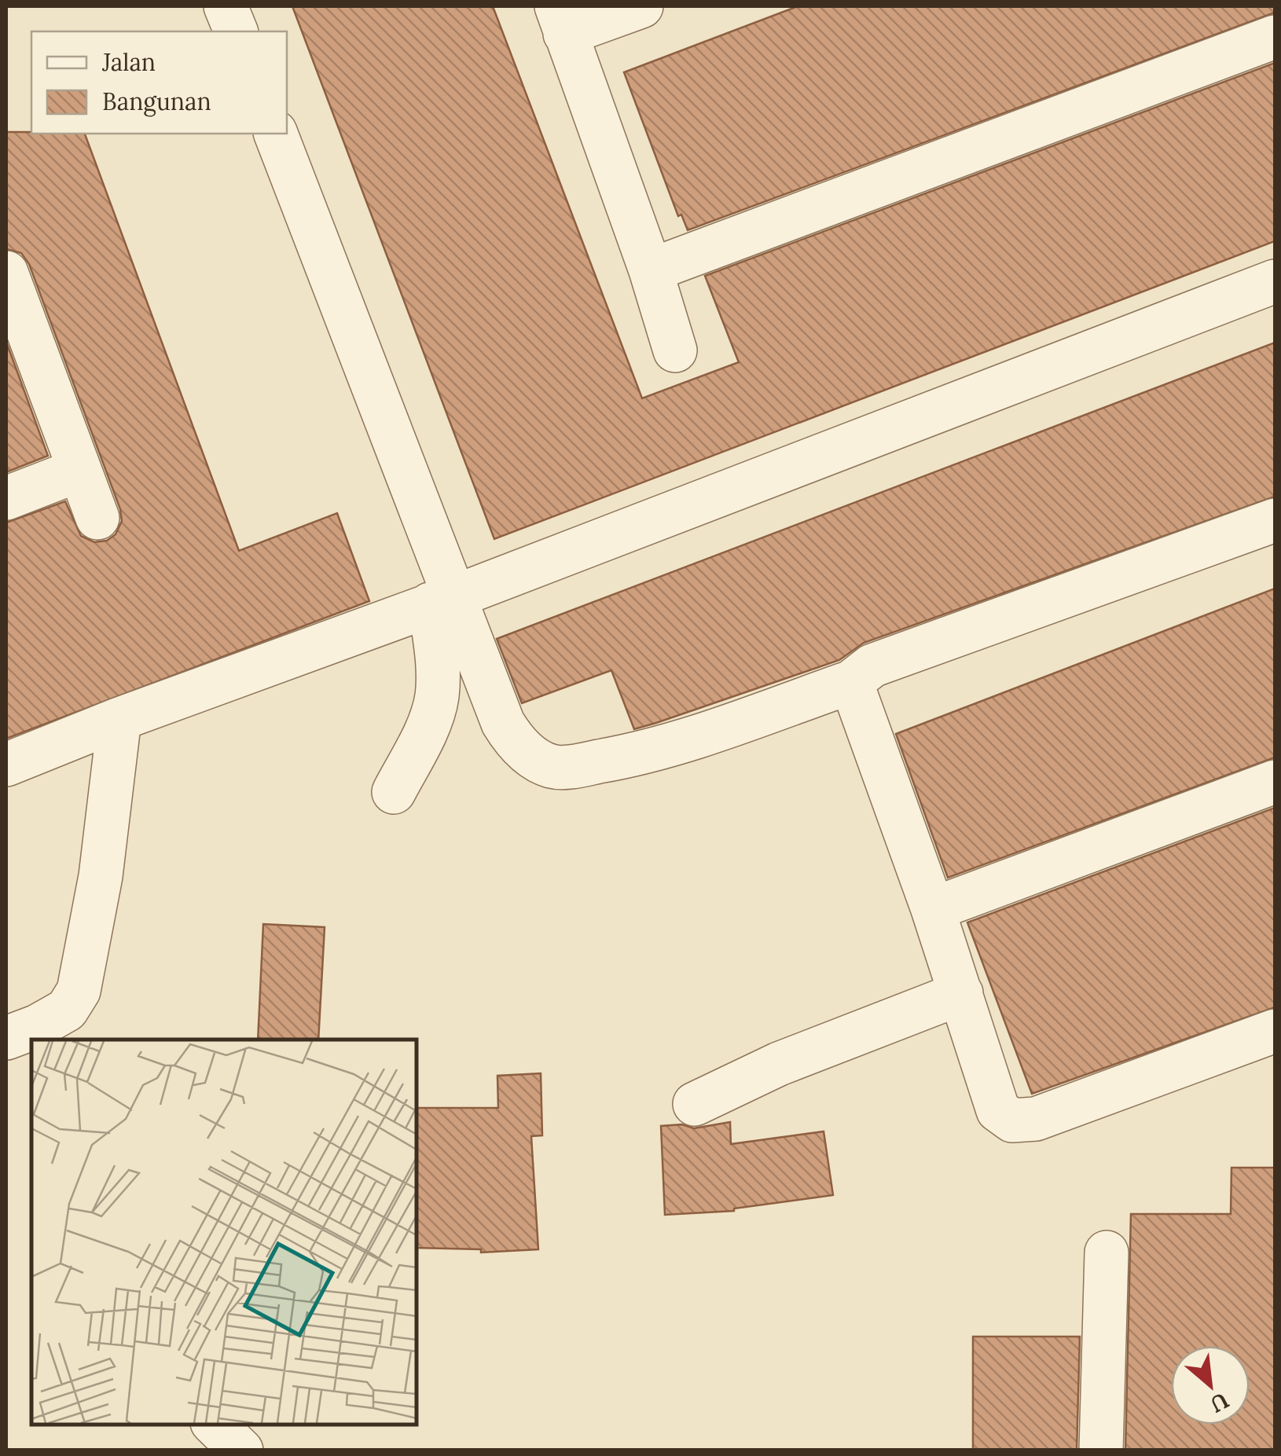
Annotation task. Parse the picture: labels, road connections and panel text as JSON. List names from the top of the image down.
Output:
{
  "legend": ["Jalan", "Bangunan"],
  "north": "bottom right"
}
